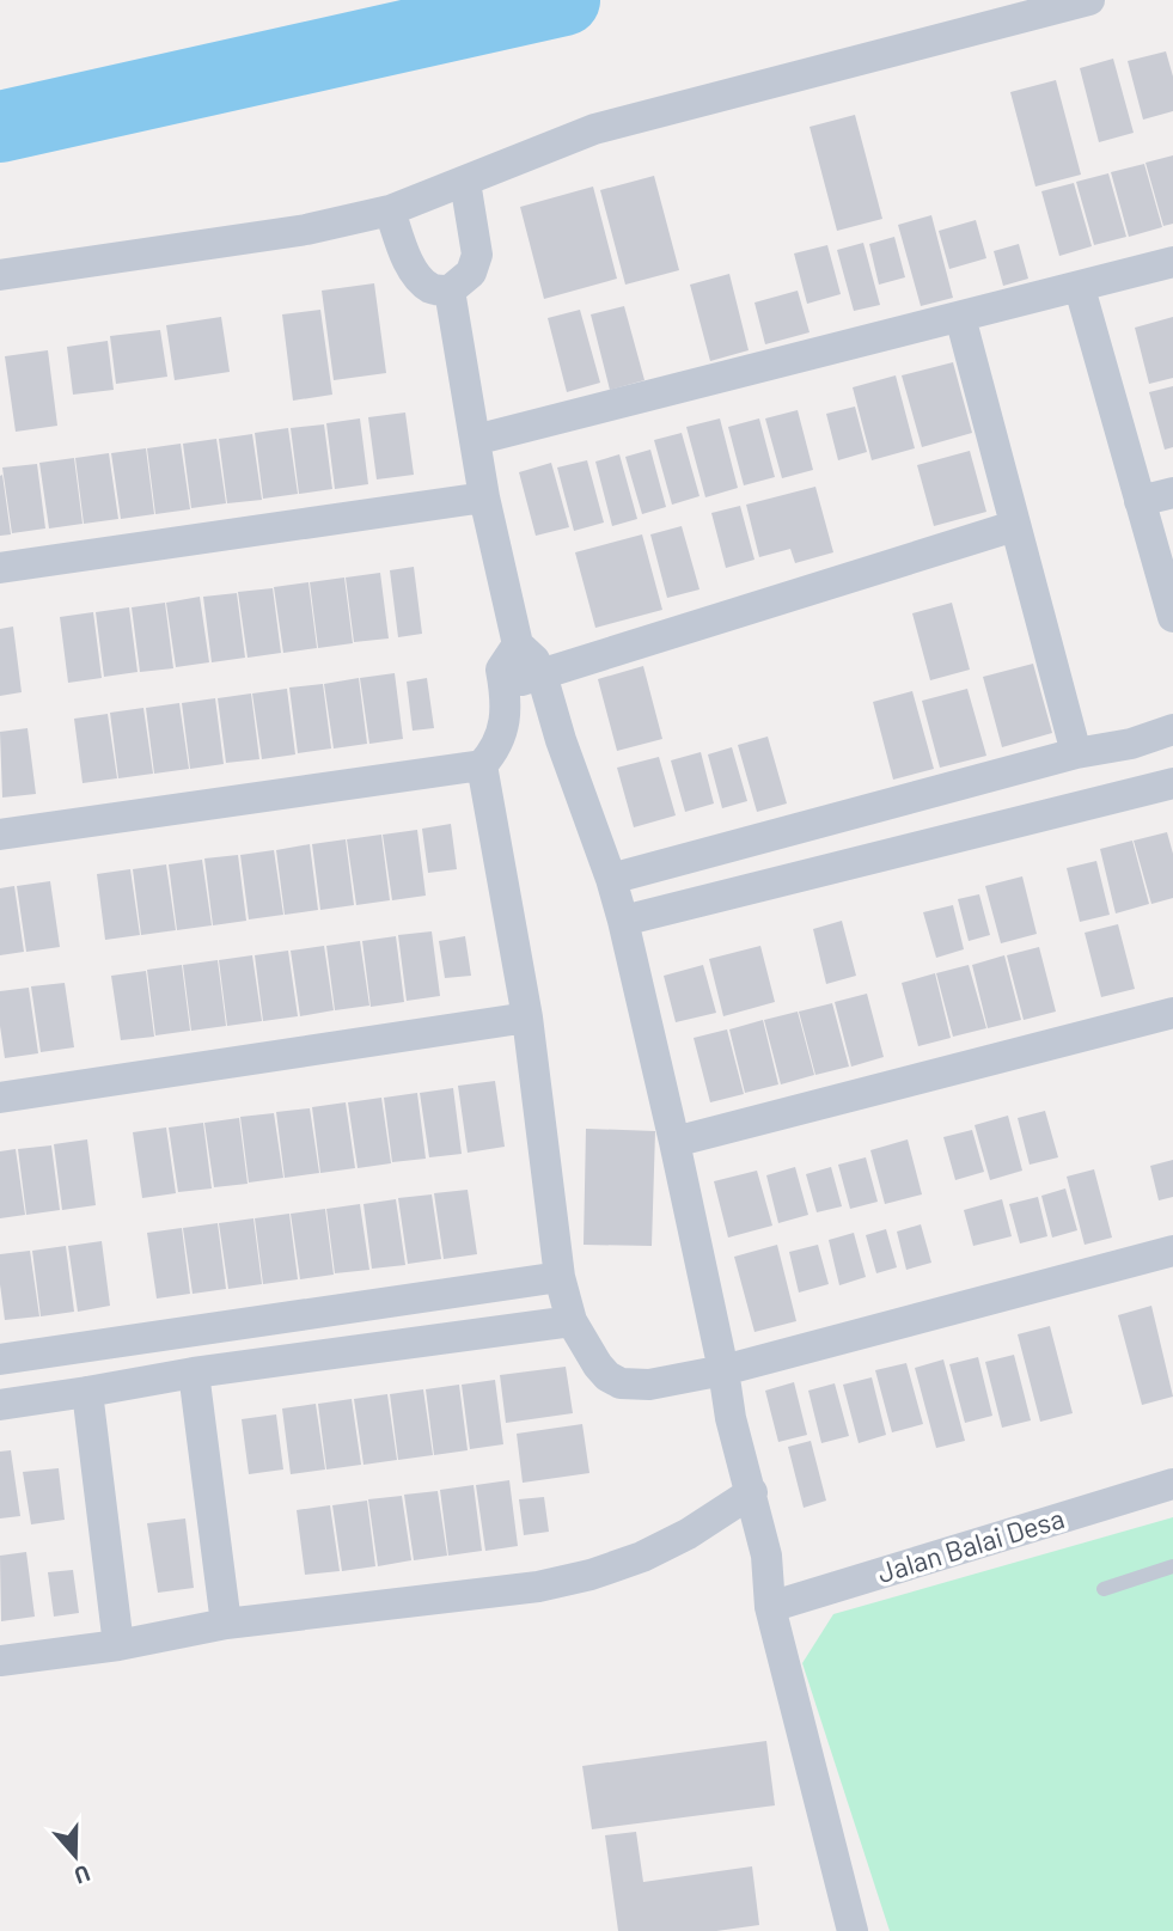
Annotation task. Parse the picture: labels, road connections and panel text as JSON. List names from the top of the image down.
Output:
{
  "streets": {
    "street": ["Jalan Balai Desa"]
  },
  "north": "bottom"
}
